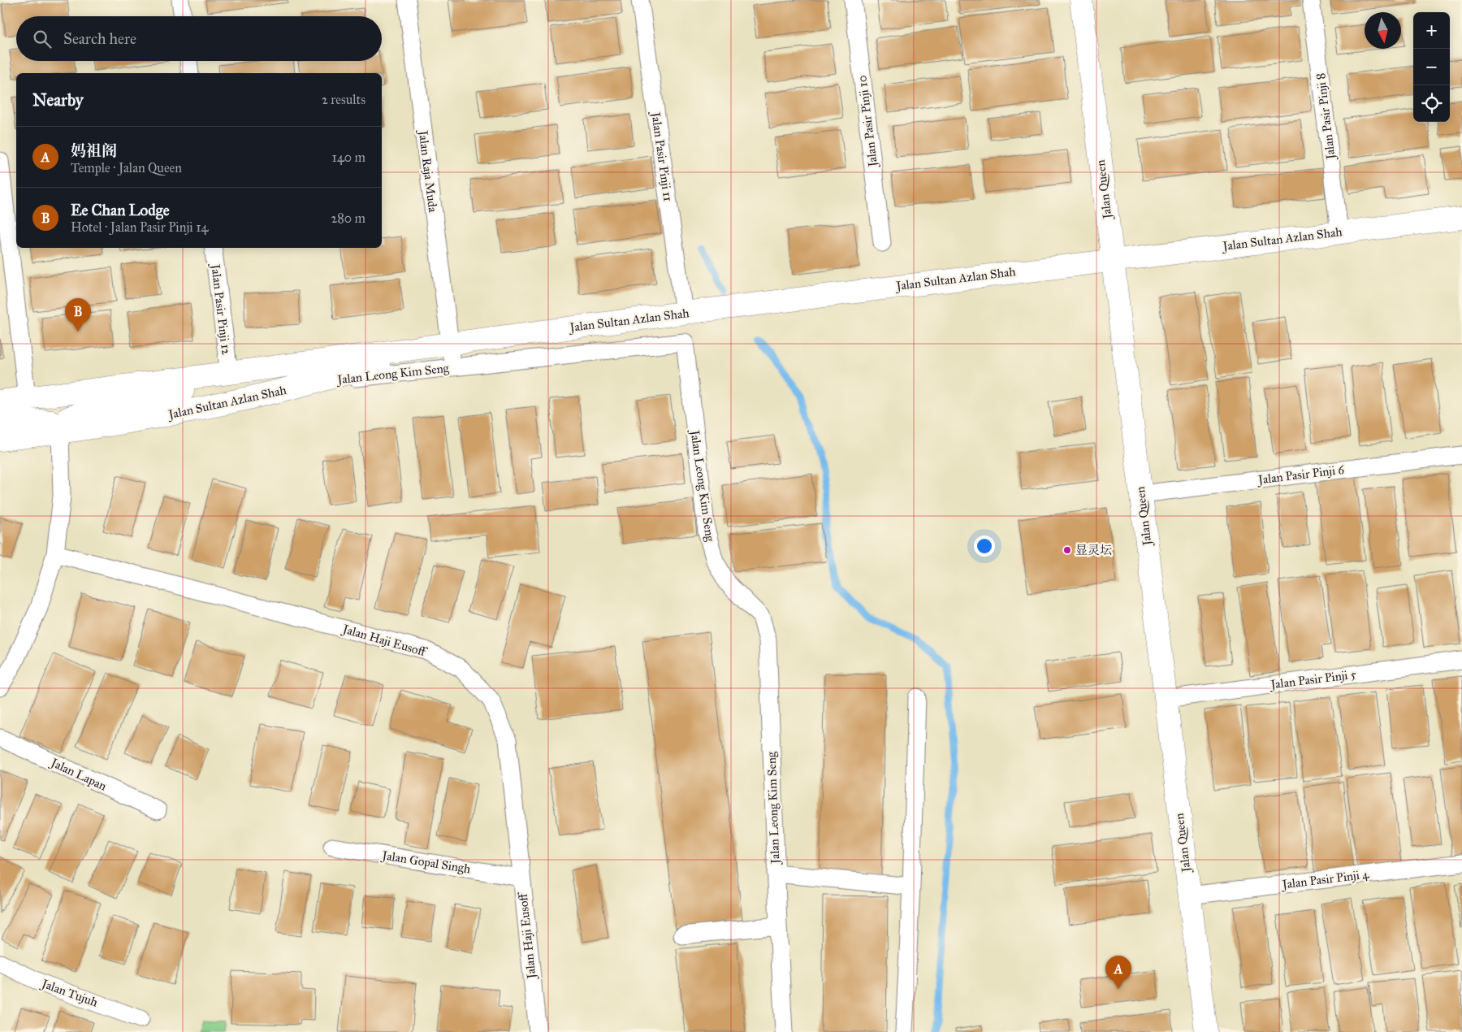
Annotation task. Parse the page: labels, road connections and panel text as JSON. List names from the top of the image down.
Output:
{
  "streets": {
    "main road": ["Jalan Queen", "Jalan Sultan Azlan Shah"],
    "street": [
      "Jalan Pasir Pinji 8",
      "Jalan Pasir Pinji 10",
      "Jalan Pasir Pinji 11",
      "Jalan Raja Muda",
      "Jalan Pasir Pinji 12",
      "Jalan Leong Kim Seng",
      "Jalan Pasir Pinji 6",
      "Jalan Haji Eusoff",
      "Jalan Pasir Pinji 5",
      "Jalan Lapan",
      "Jalan Gopal Singh",
      "Jalan Pasir Pinji 4",
      "Jalan Tujuh"
    ]
  },
  "crossings": [
    ["Jalan Pasir Pinji 8", "Jalan Sultan Azlan Shah"],
    ["Jalan Pasir Pinji 11", "Jalan Sultan Azlan Shah"],
    ["Jalan Raja Muda", "Jalan Sultan Azlan Shah"],
    ["Jalan Raja Muda", "Jalan Leong Kim Seng"],
    ["Jalan Queen", "Jalan Sultan Azlan Shah"],
    ["Jalan Queen", "Jalan Pasir Pinji 6"],
    ["Jalan Queen", "Jalan Pasir Pinji 5"],
    ["Jalan Queen", "Jalan Pasir Pinji 4"],
    ["Jalan Sultan Azlan Shah", "Jalan Pasir Pinji 12"],
    ["Jalan Sultan Azlan Shah", "Jalan Leong Kim Seng"],
    ["Jalan Haji Eusoff", "Jalan Gopal Singh"]
  ],
  "places": ["显灵坛"],
  "north": "bottom",
  "page": {
    "map_buttons": ["+", "−"],
    "search": "Search here",
    "heading": ["Nearby", "2 results"],
    "list": [
      {
        "mark": "A",
        "name": "妈祖阁",
        "note": "Temple · Jalan Queen",
        "value": "140 m"
      },
      {
        "mark": "B",
        "name": "Ee Chan Lodge",
        "note": "Hotel · Jalan Pasir Pinji 14",
        "value": "280 m"
      }
    ],
    "pins": ["B", "A"]
  }
}
